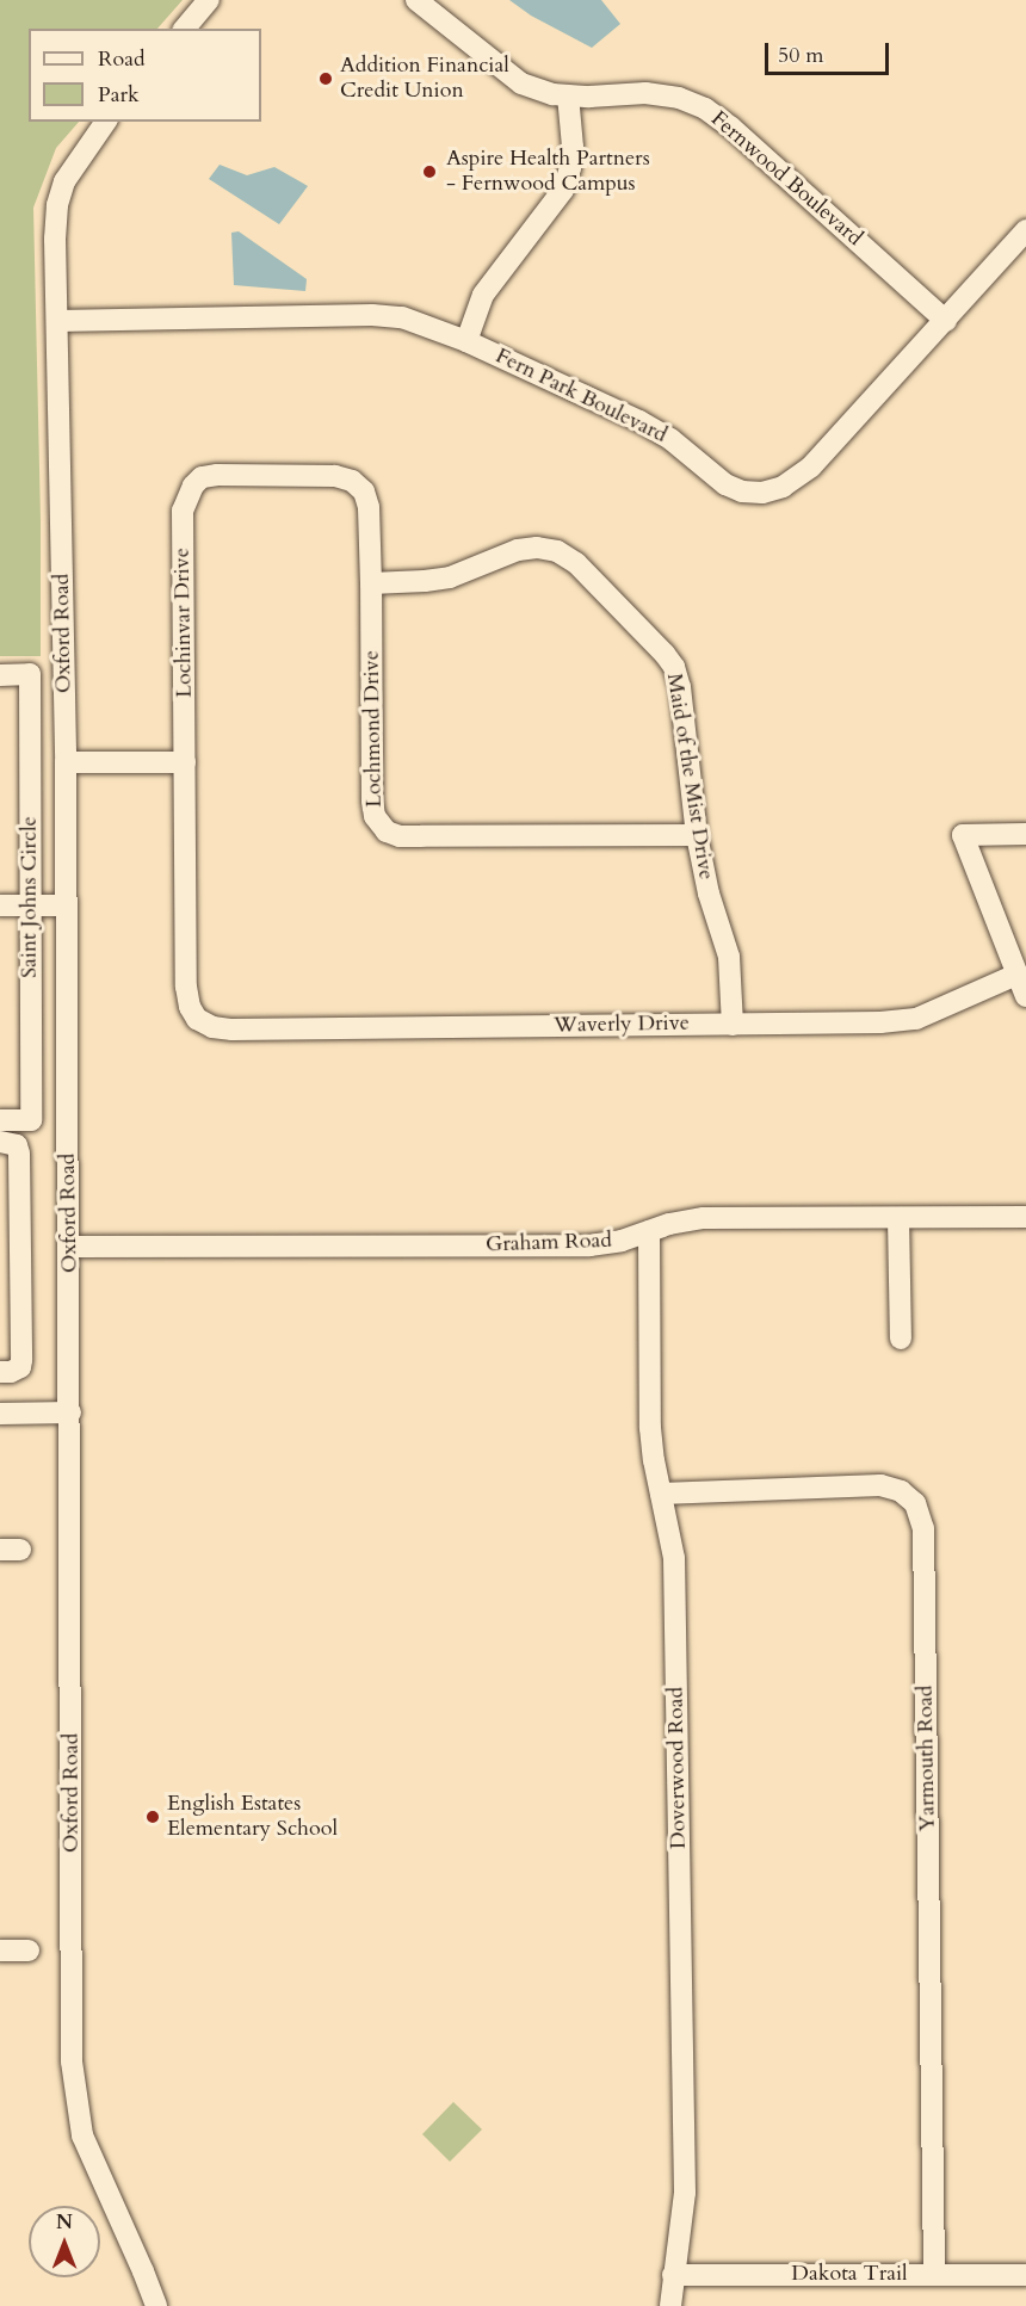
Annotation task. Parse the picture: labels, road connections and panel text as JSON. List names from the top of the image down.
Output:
{
  "streets": {
    "street": [
      "Fernwood Boulevard",
      "Fern Park Boulevard",
      "Lochinvar Drive",
      "Oxford Road",
      "Lochmond Drive",
      "Maid of the Mist Drive",
      "Saint Johns Circle",
      "Waverly Drive",
      "Graham Road",
      "Yarmouth Road",
      "Doverwood Road",
      "Dakota Trail"
    ]
  },
  "crossings": [
    ["Fernwood Boulevard", "Fern Park Boulevard"],
    ["Fern Park Boulevard", "Oxford Road"],
    ["Lochinvar Drive", "Lochmond Drive"],
    ["Lochinvar Drive", "Waverly Drive"],
    ["Oxford Road", "Graham Road"],
    ["Lochmond Drive", "Maid of the Mist Drive"],
    ["Maid of the Mist Drive", "Waverly Drive"],
    ["Graham Road", "Doverwood Road"],
    ["Yarmouth Road", "Doverwood Road"],
    ["Yarmouth Road", "Dakota Trail"],
    ["Doverwood Road", "Dakota Trail"]
  ],
  "places": ["Addition Financial Credit Union", "Aspire Health Partners - Fernwood Campus", "English Estates Elementary School"],
  "legend": ["Road", "Park"],
  "scale_bar": "50 m",
  "north": "top"
}
